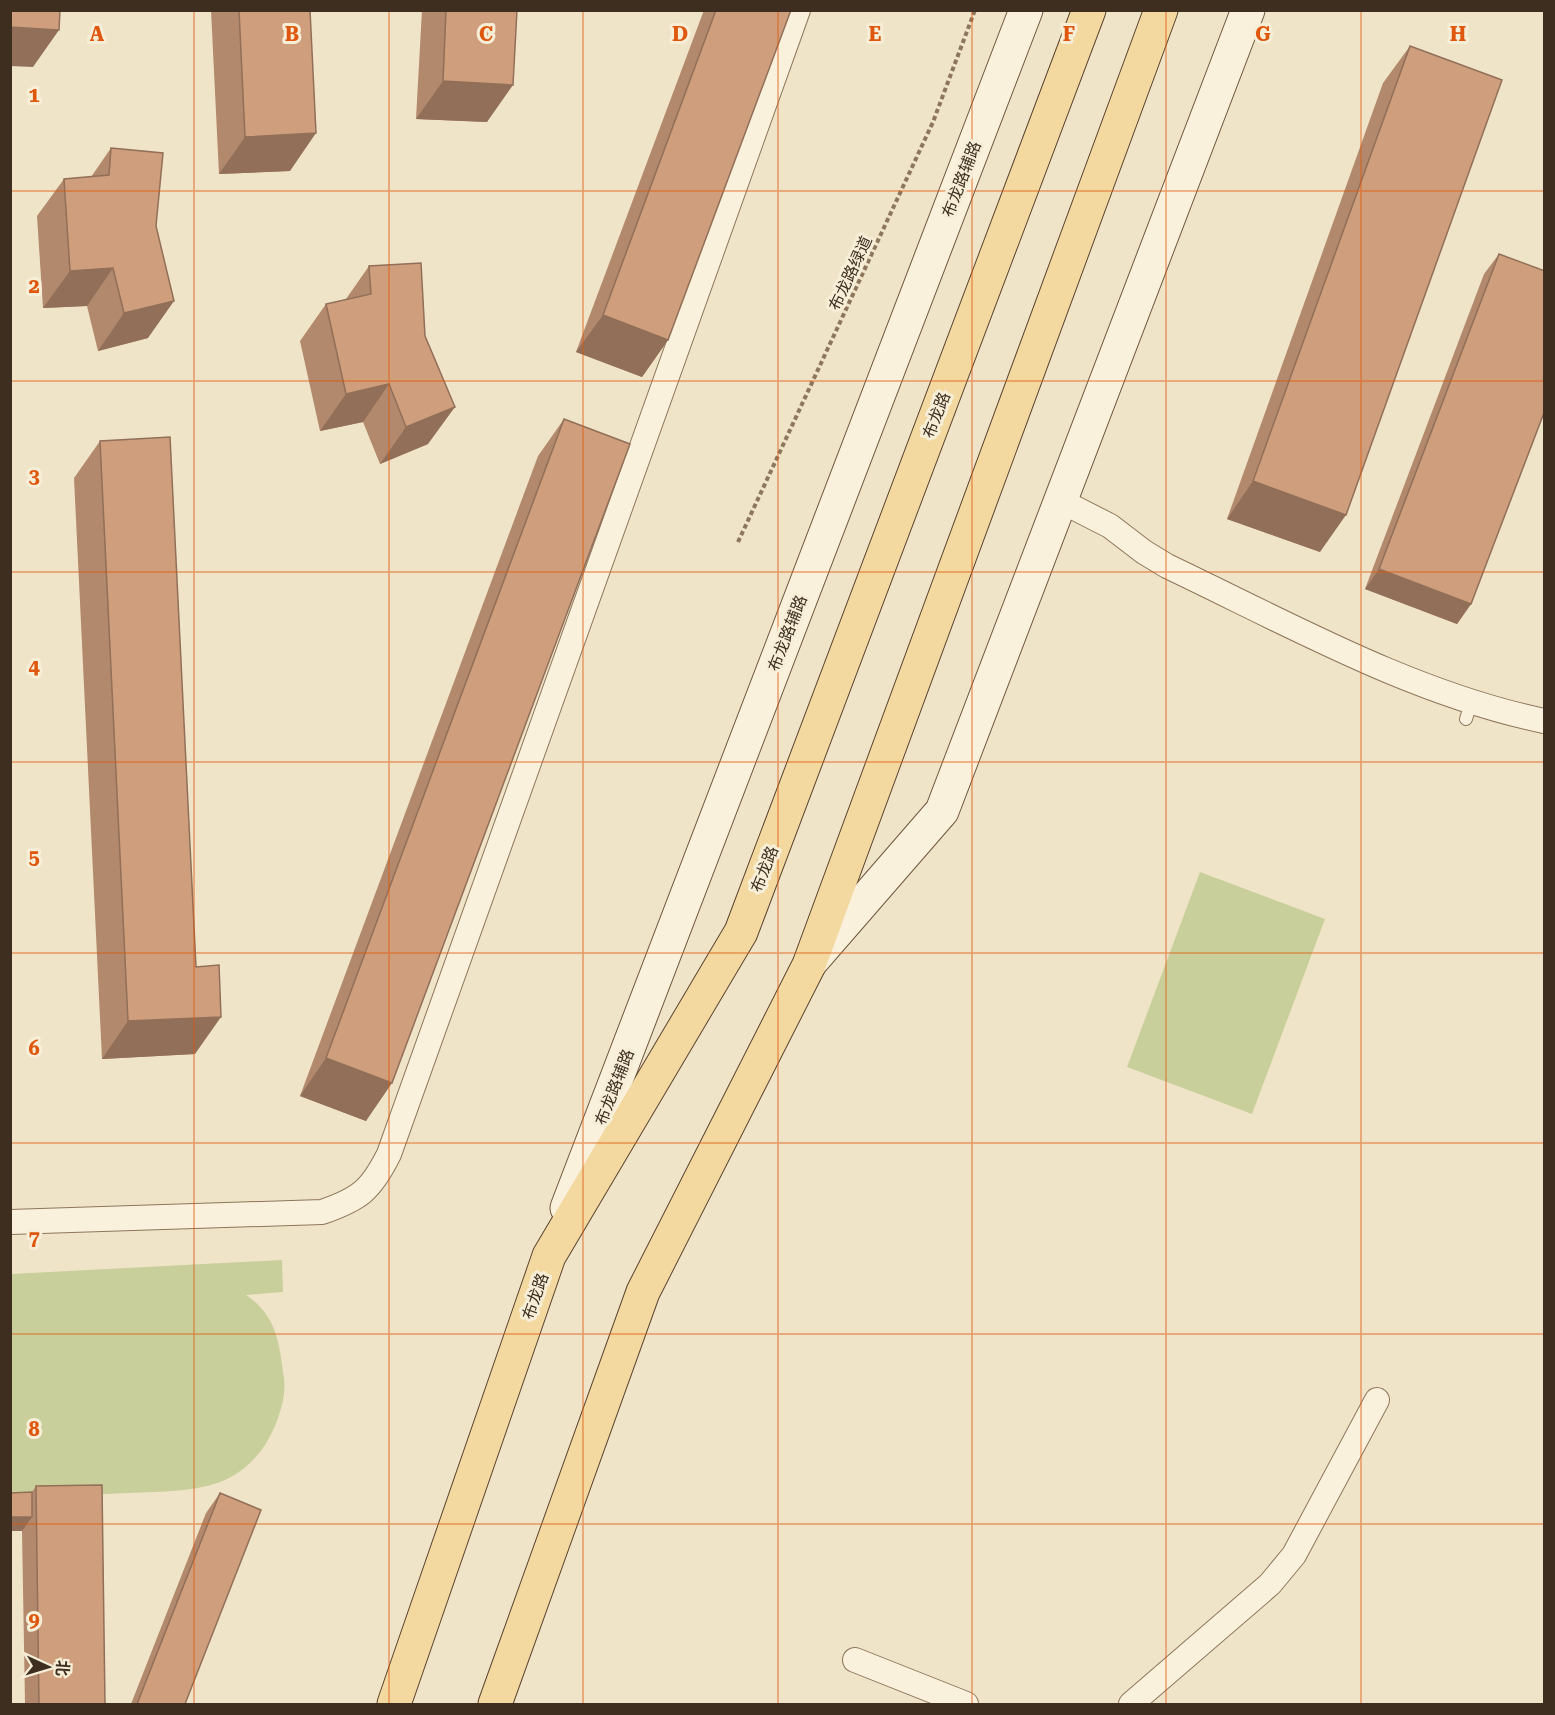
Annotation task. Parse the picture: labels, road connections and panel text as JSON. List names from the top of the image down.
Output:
{
  "streets": {
    "main road": ["布龙路辅路", "布龙路"],
    "path": ["布龙路绿道"]
  },
  "crossings": [
    ["布龙路辅路", "布龙路"]
  ],
  "north": "right",
  "grid": {
    "columns": [
      "A",
      "B",
      "C",
      "D",
      "E",
      "F",
      "G",
      "H"
    ],
    "rows": [
      "1",
      "2",
      "3",
      "4",
      "5",
      "6",
      "7",
      "8",
      "9"
    ]
  }
}
